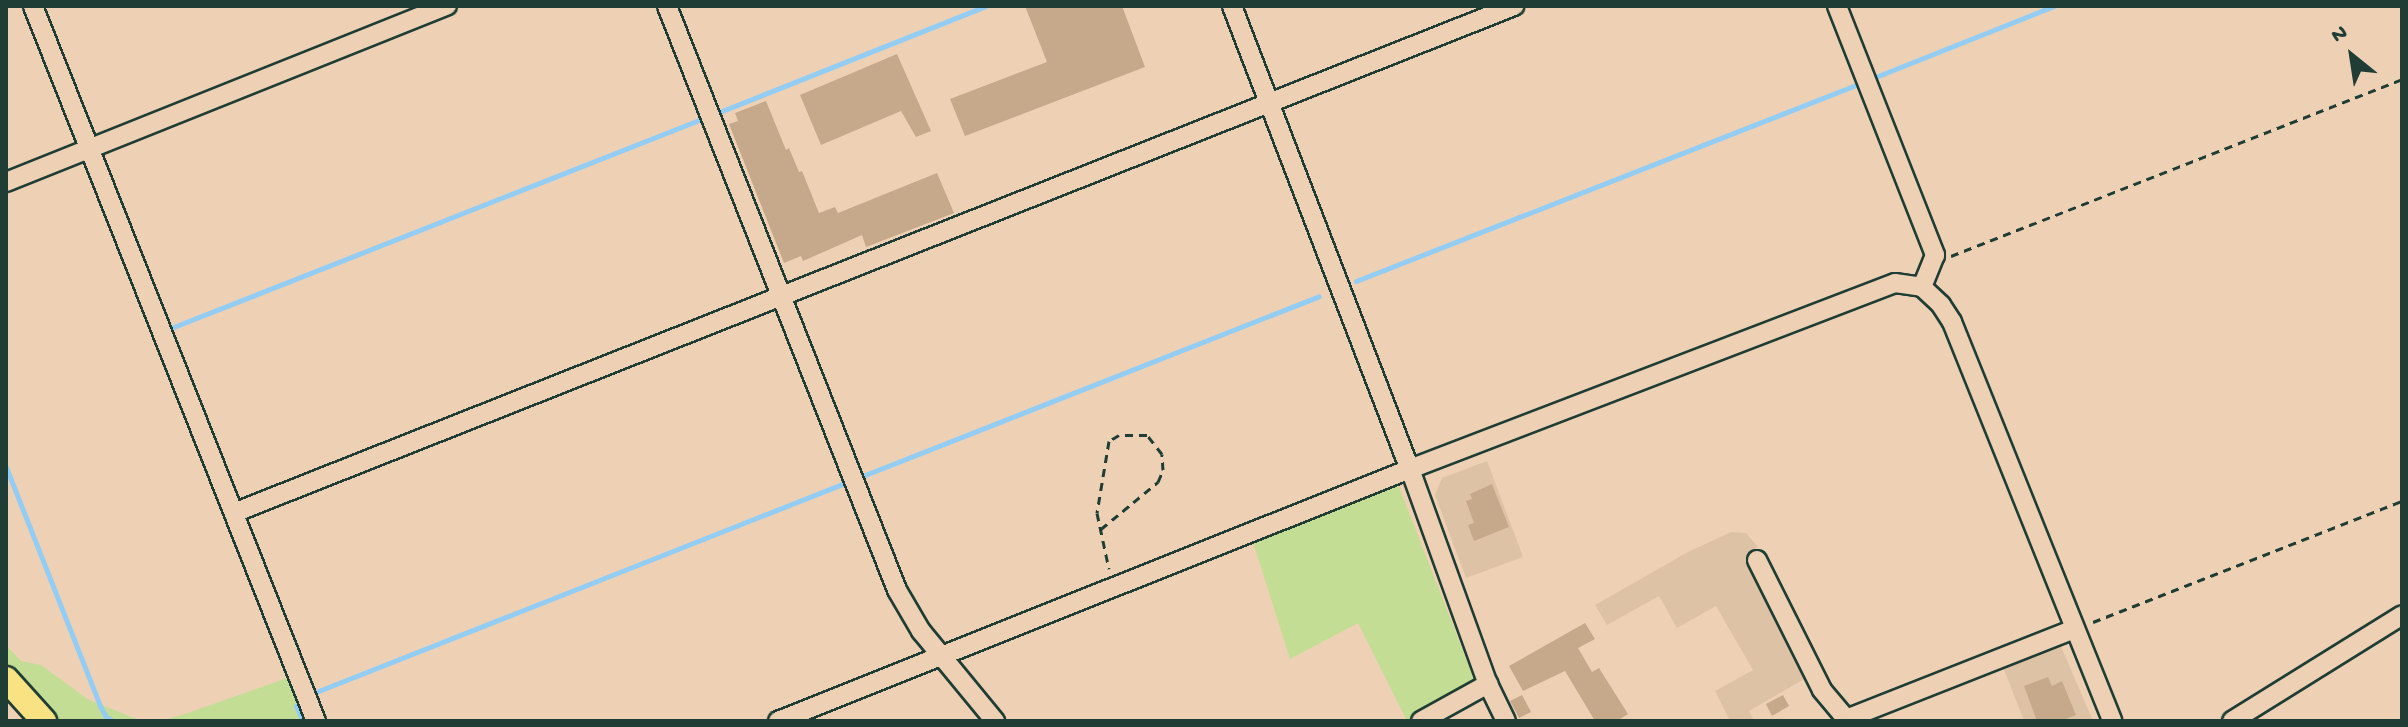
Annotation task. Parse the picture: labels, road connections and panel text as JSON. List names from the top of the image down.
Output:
{
  "north": "top left"
}
